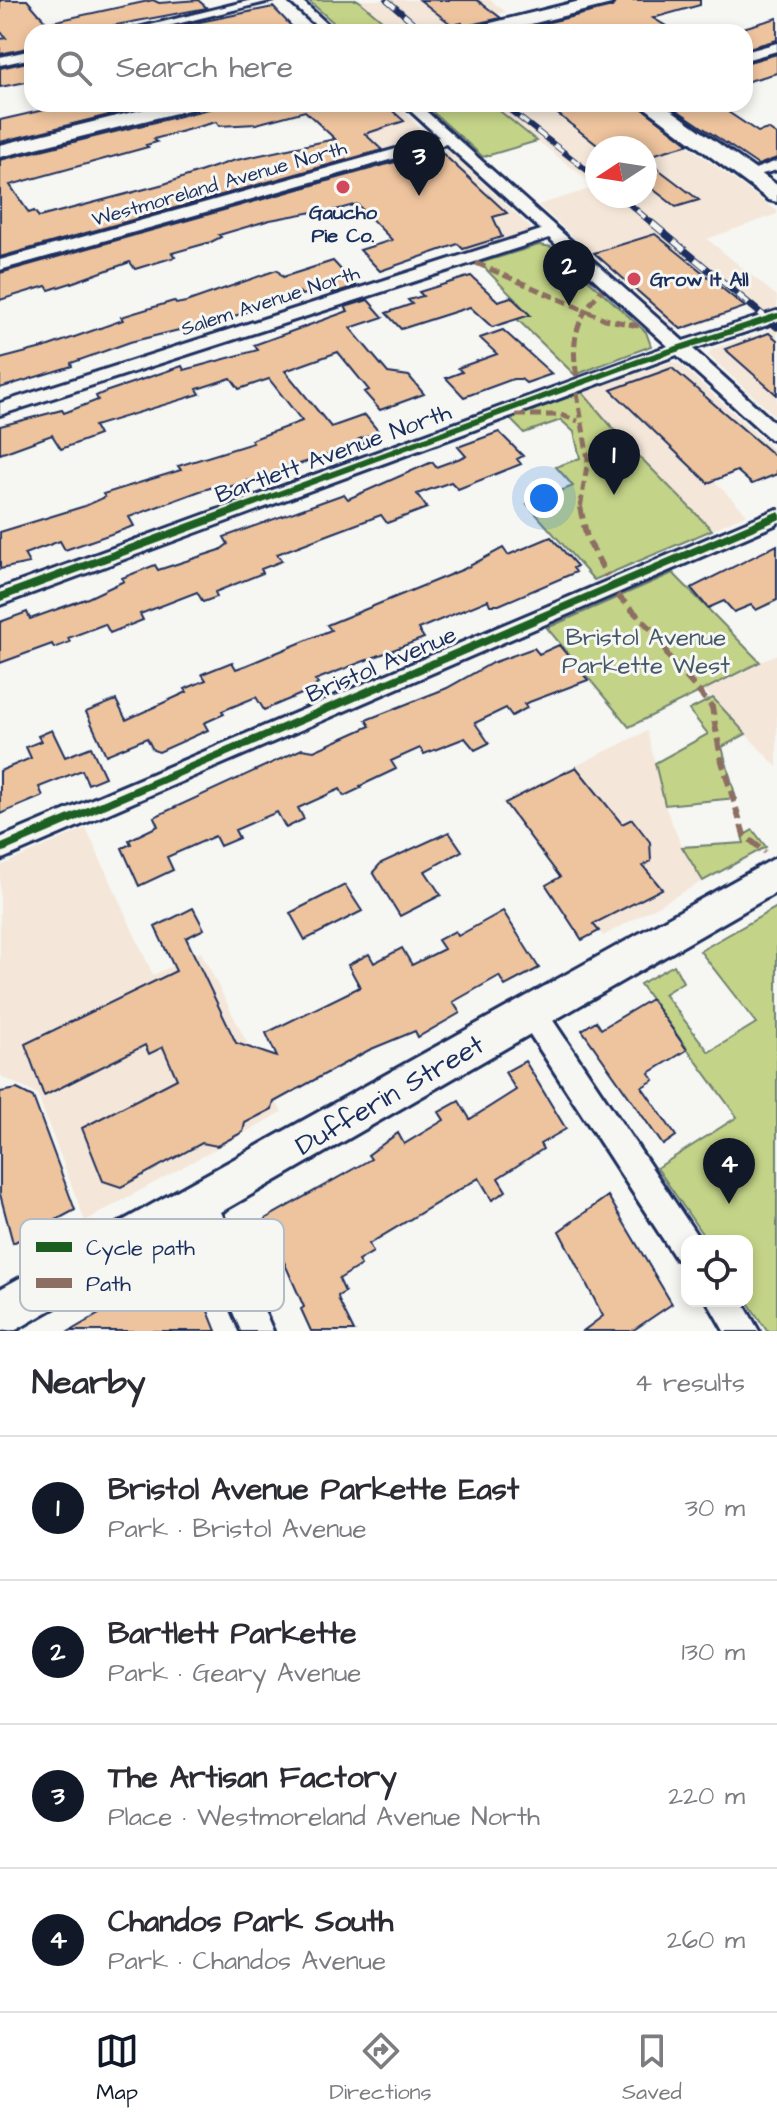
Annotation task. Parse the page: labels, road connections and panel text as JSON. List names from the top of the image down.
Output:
{
  "streets": {
    "main road": ["Dufferin Street"],
    "street": [
      "Westmoreland Avenue North",
      "Salem Avenue North",
      "Bartlett Avenue North",
      "Bristol Avenue"
    ]
  },
  "parks": ["Bristol Avenue Parkette West"],
  "places": ["Gaucho Pie Co.", "Grow It All"],
  "legend": ["Cycle path", "Path"],
  "north": "left",
  "page": {
    "search": "Search here",
    "pins": [
      "3",
      "2",
      "1",
      "4"
    ],
    "heading": ["Nearby", "4 results"],
    "list": [
      {
        "mark": "1",
        "name": "Bristol Avenue Parkette East",
        "note": "Park · Bristol Avenue",
        "value": "30 m"
      },
      {
        "mark": "2",
        "name": "Bartlett Parkette",
        "note": "Park · Geary Avenue",
        "value": "130 m"
      },
      {
        "mark": "3",
        "name": "The Artisan Factory",
        "note": "Place · Westmoreland Avenue North",
        "value": "220 m"
      },
      {
        "mark": "4",
        "name": "Chandos Park South",
        "note": "Park · Chandos Avenue",
        "value": "260 m"
      }
    ],
    "nav": ["Map", "Directions", "Saved"]
  }
}
